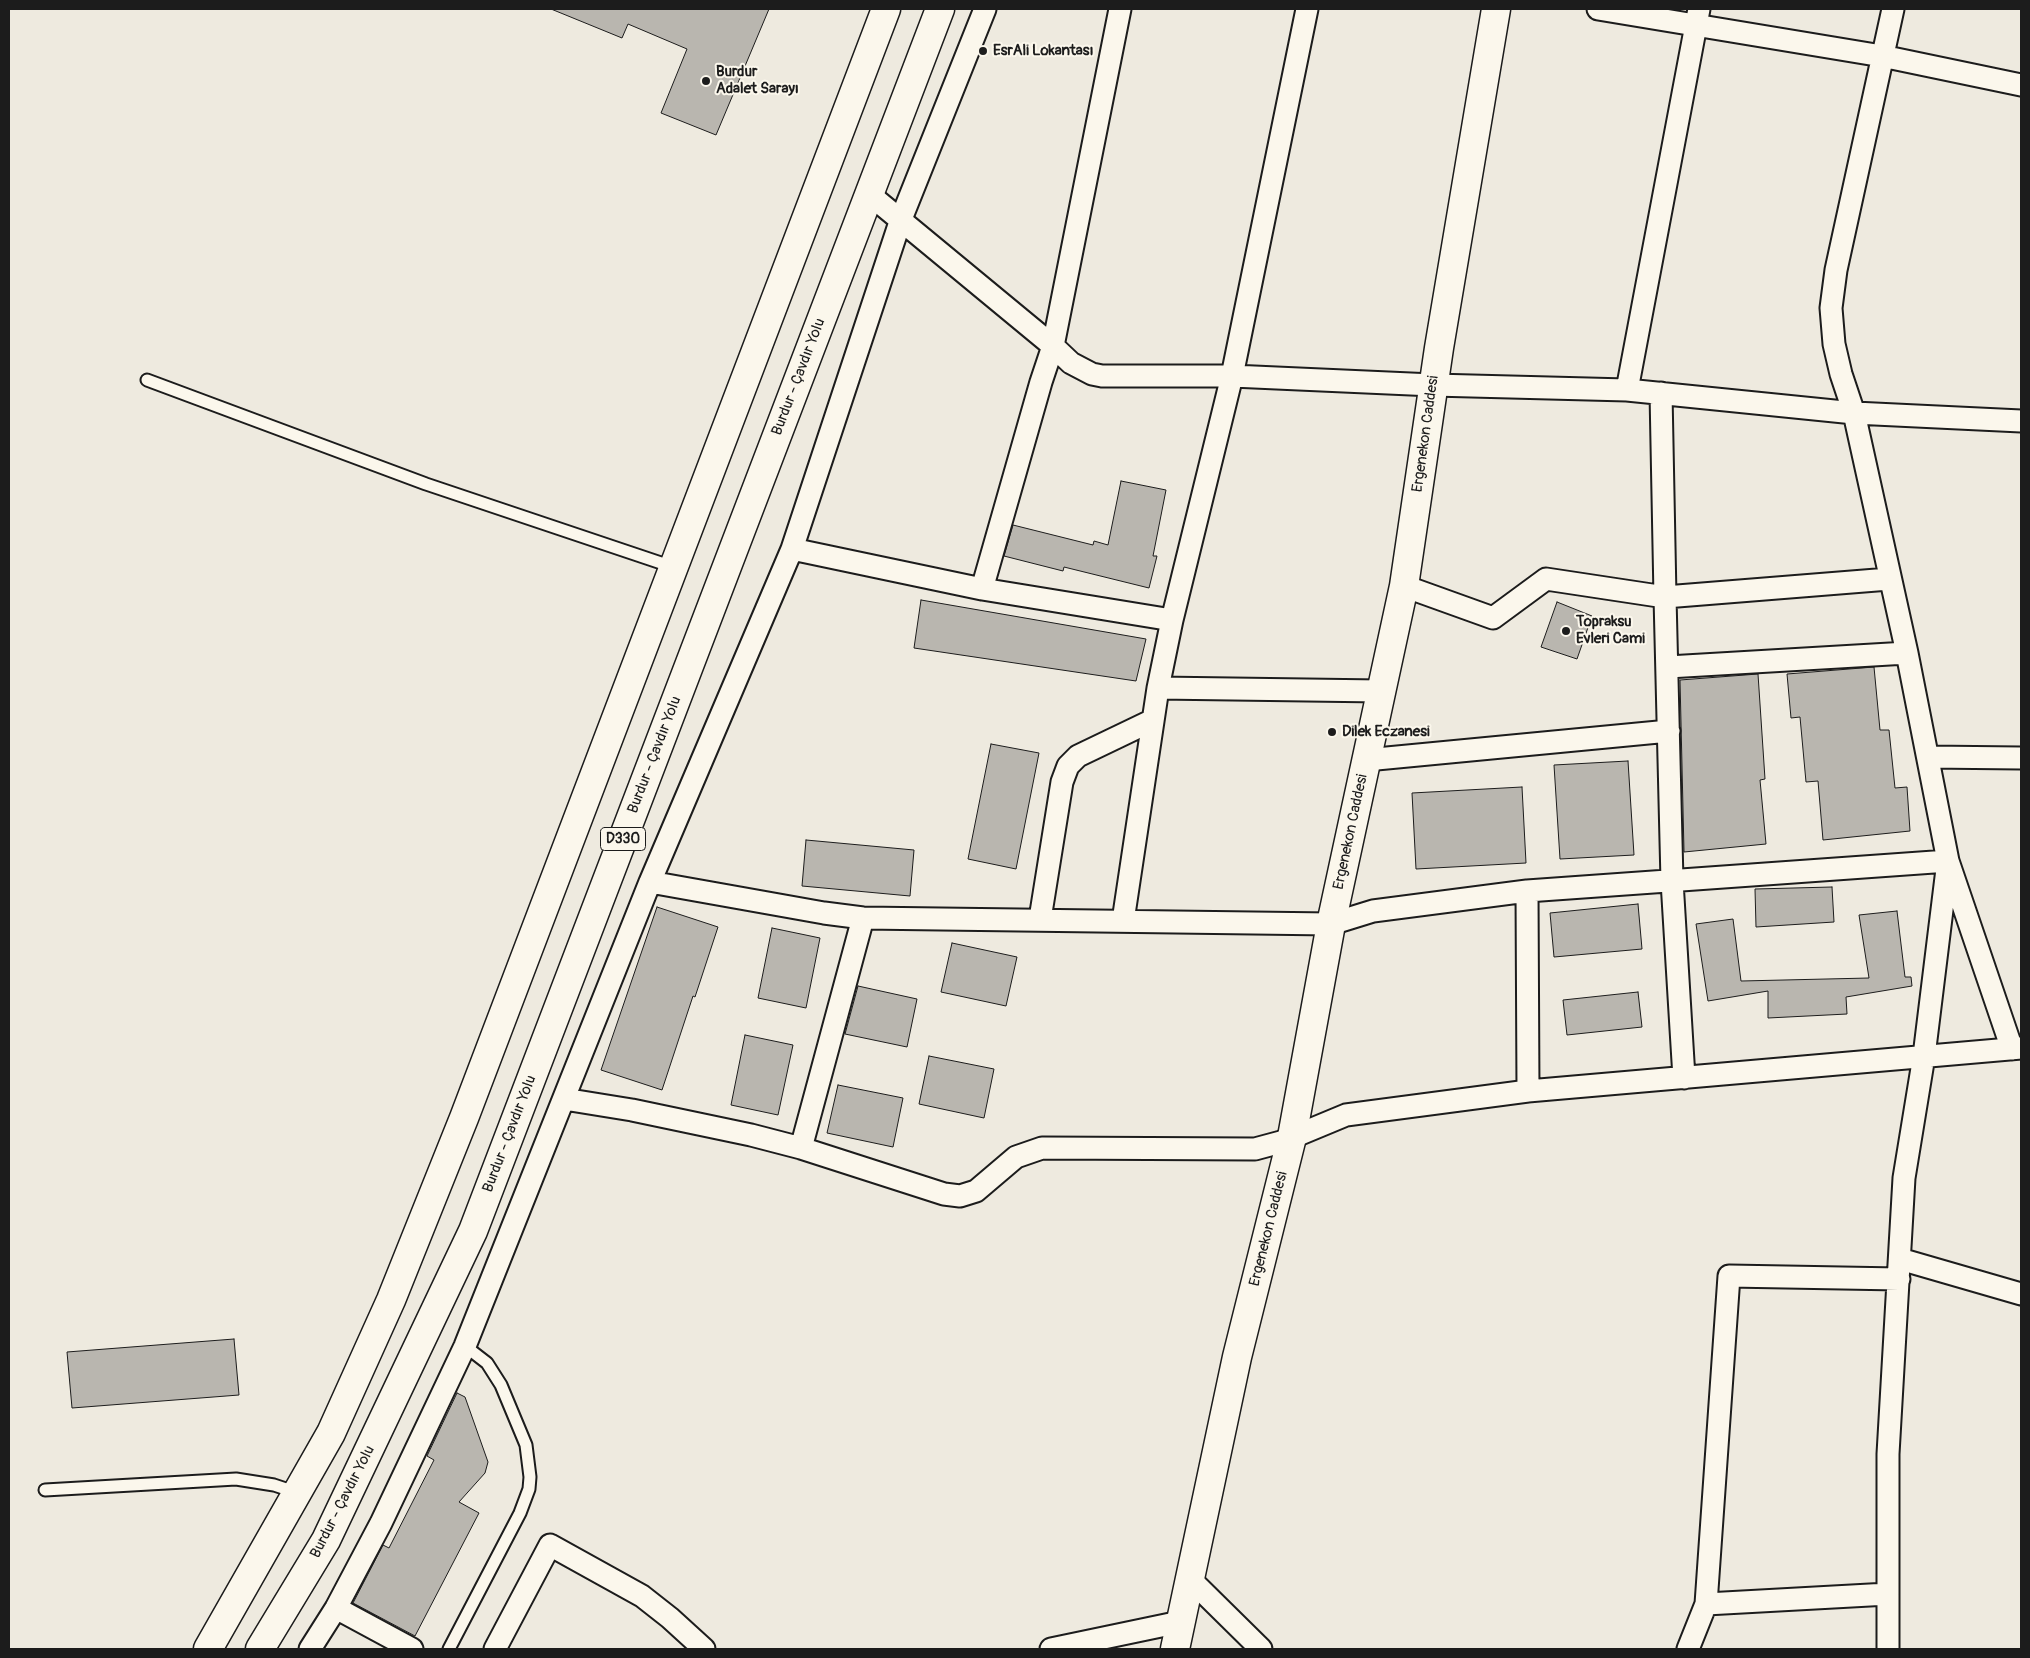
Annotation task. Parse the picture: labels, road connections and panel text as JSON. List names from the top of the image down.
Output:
{
  "streets": {
    "main road": ["Burdur - Çavdır Yolu", "Ergenekon Caddesi", "D330"]
  },
  "places": [
    "EsrAli Lokantası",
    "Burdur Adalet Sarayı",
    "Topraksu Evleri Cami",
    "Dilek Eczanesi"
  ]
}
